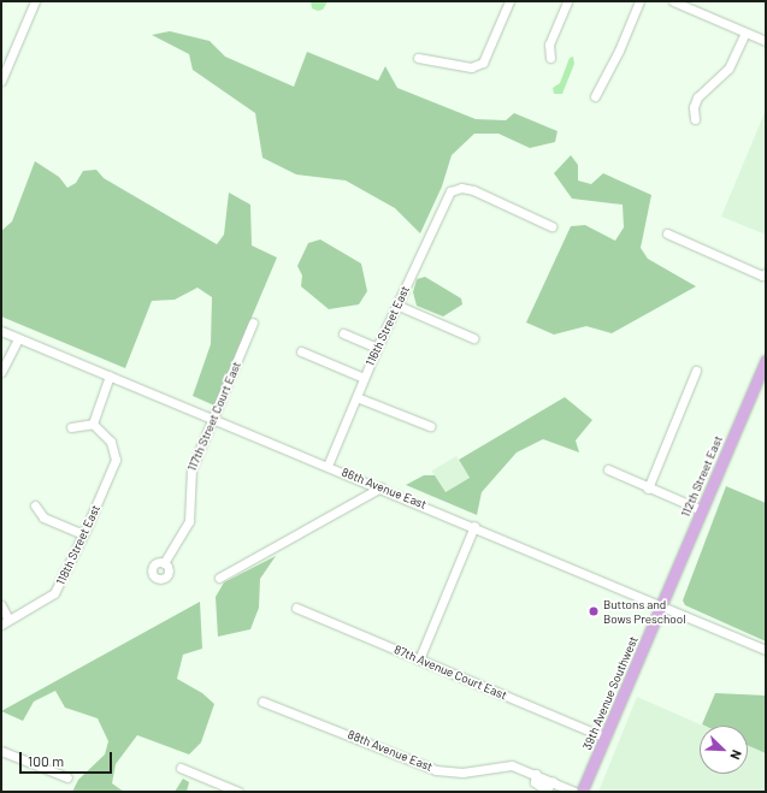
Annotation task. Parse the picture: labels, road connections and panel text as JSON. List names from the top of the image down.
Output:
{
  "streets": {
    "main road": ["112th Street East", "39th Avenue Southwest"],
    "street": [
      "116th Street East",
      "117th Street Court East",
      "86th Avenue East",
      "118th Street East",
      "87th Avenue Court East",
      "88th Avenue East"
    ]
  },
  "crossings": [
    ["116th Street East", "86th Avenue East"],
    ["117th Street Court East", "86th Avenue East"],
    ["112th Street East", "86th Avenue East"],
    ["112th Street East", "39th Avenue Southwest"],
    ["86th Avenue East", "39th Avenue Southwest"],
    ["87th Avenue Court East", "39th Avenue Southwest"]
  ],
  "places": ["Buttons and Bows Preschool"],
  "scale_bar": "100 m",
  "north": "bottom right"
}
